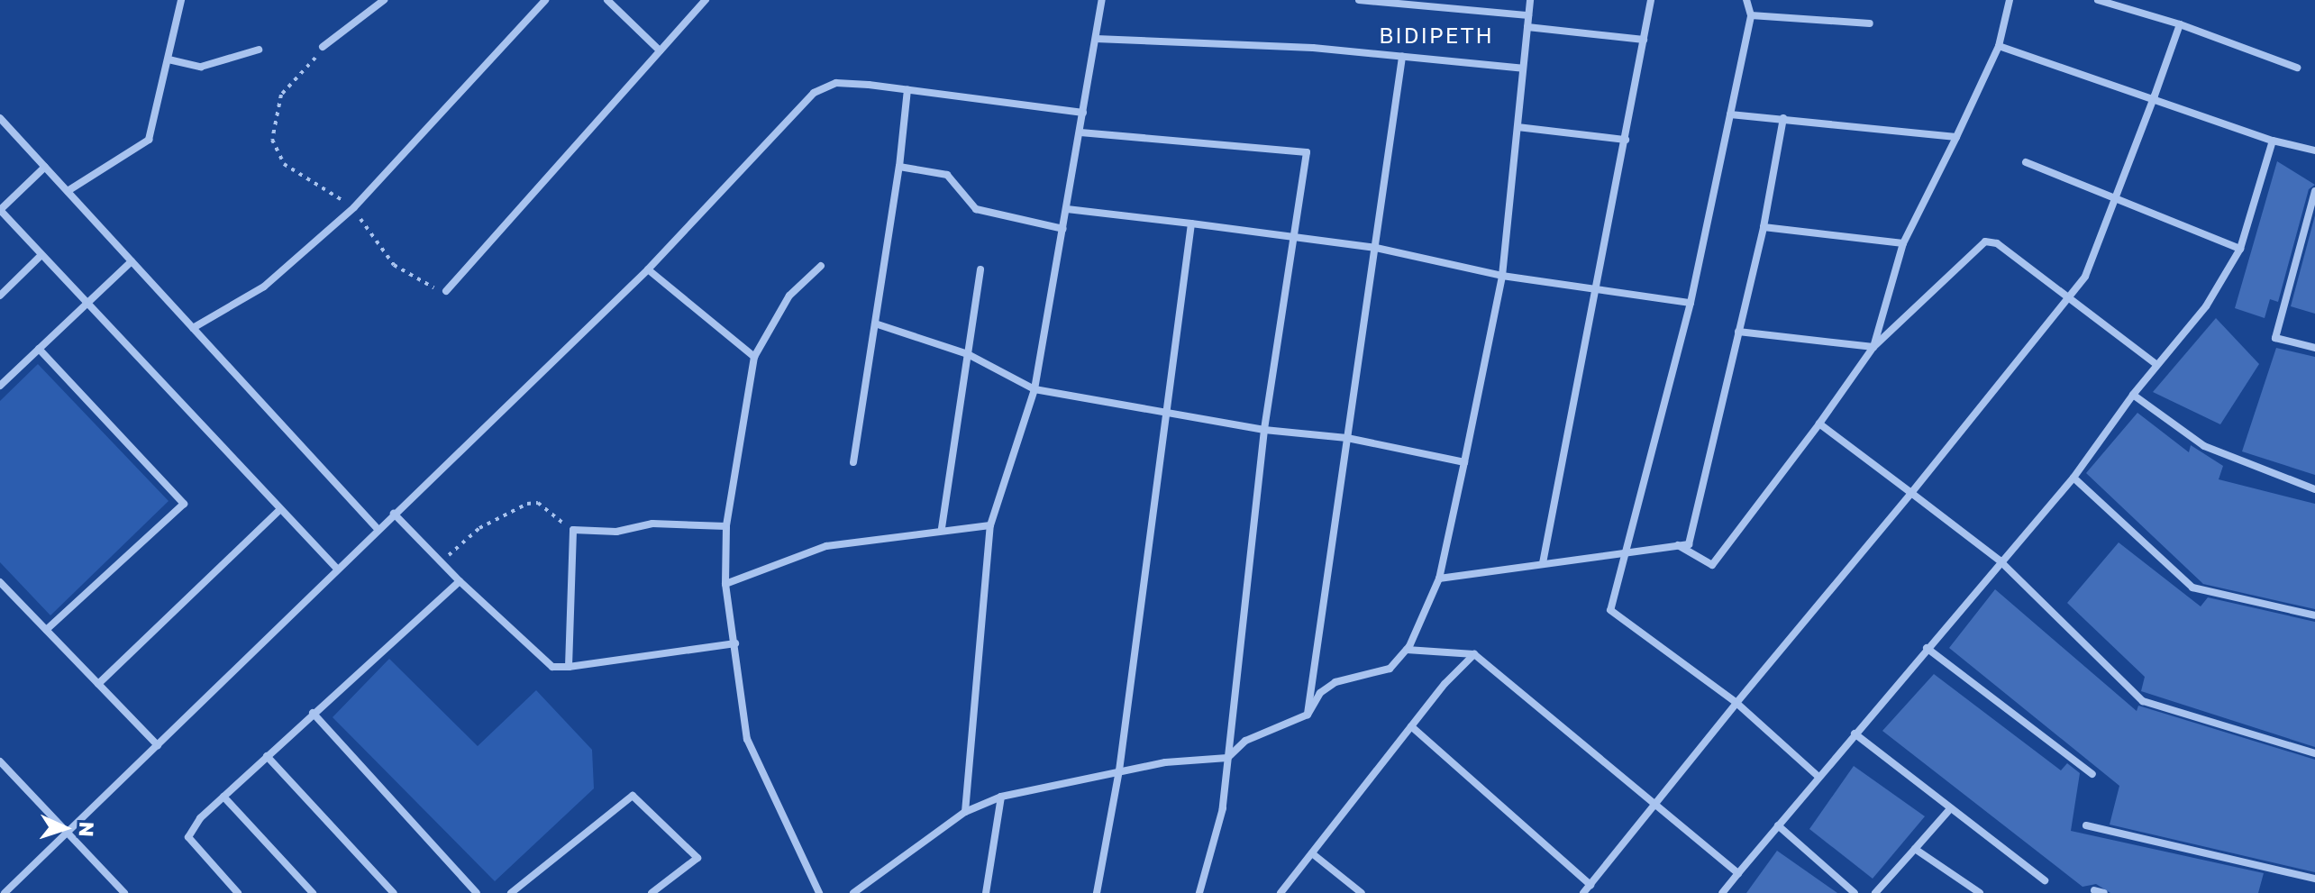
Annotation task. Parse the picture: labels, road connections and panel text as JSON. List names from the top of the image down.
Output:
{
  "districts": ["BIDIPETH"],
  "north": "right"
}
